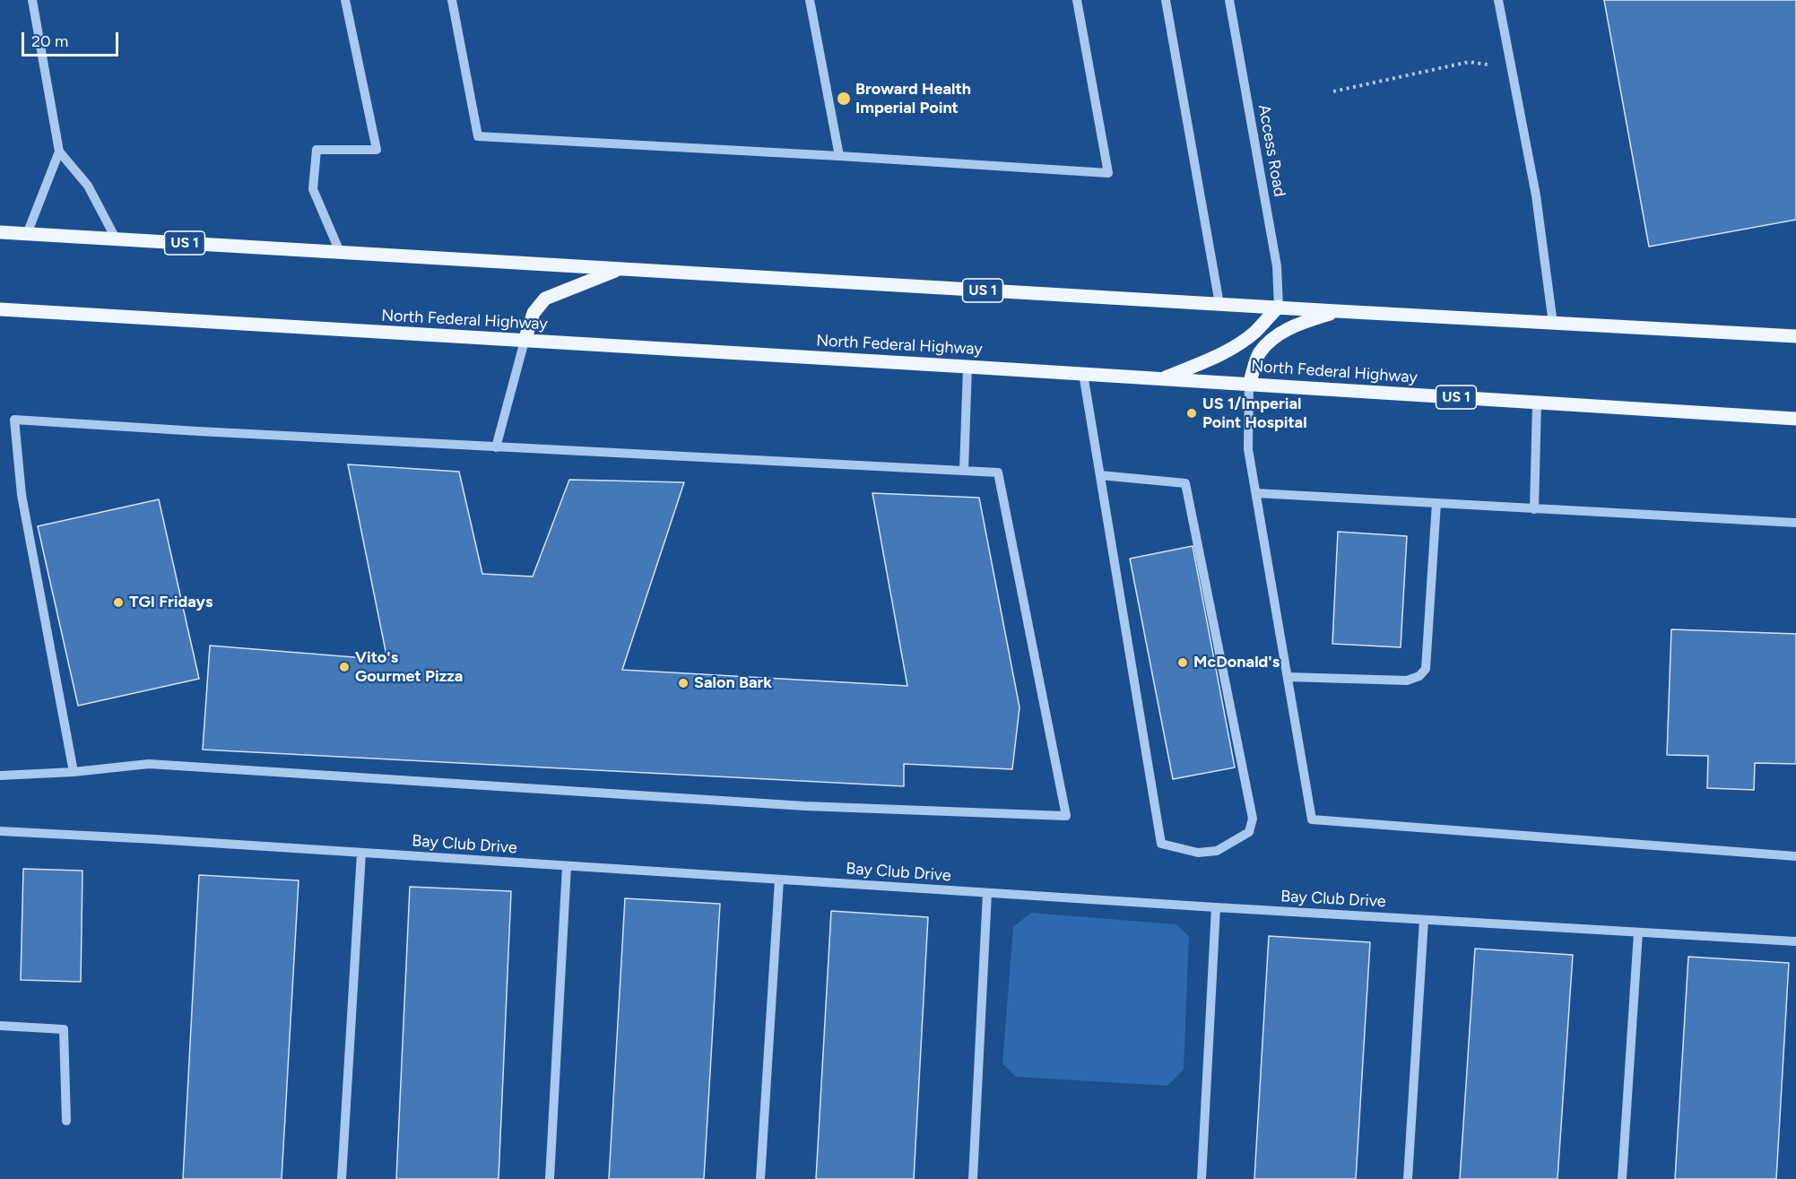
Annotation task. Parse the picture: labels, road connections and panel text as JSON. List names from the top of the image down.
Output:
{
  "streets": {
    "main road": ["US 1", "North Federal Highway"],
    "street": ["Access Road", "Bay Club Drive"]
  },
  "crossings": [
    ["Access Road", "US 1"]
  ],
  "places": [
    "Broward Health Imperial Point",
    "US 1/Imperial Point Hospital",
    "TGI Fridays",
    "McDonald's",
    "Vito's Gourmet Pizza",
    "Salon Bark"
  ],
  "scale_bar": "20 m"
}
